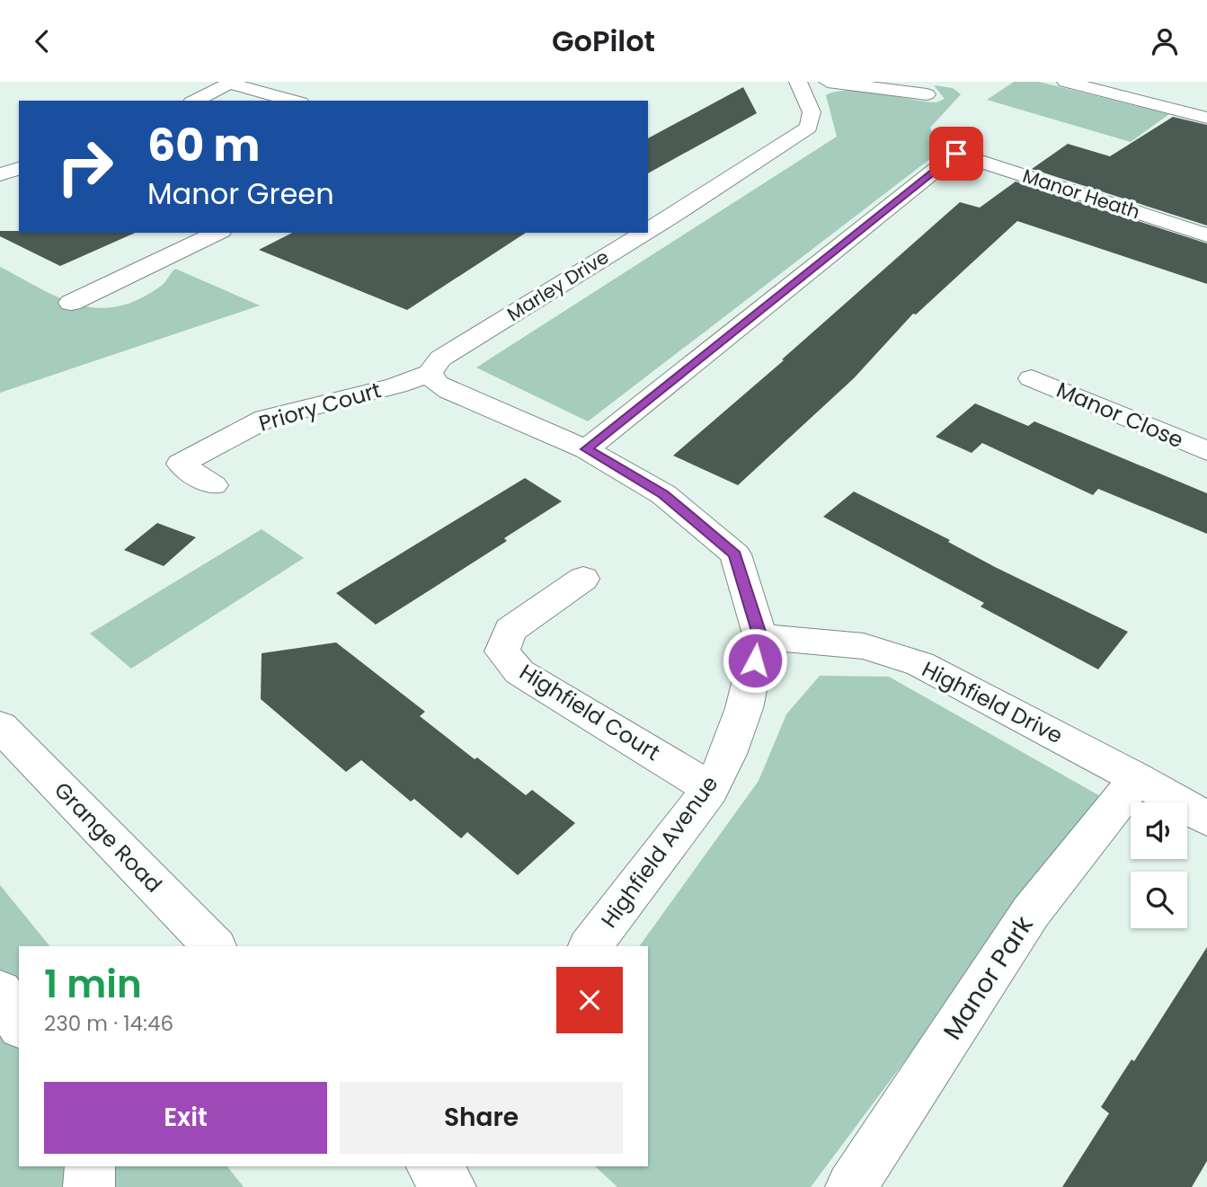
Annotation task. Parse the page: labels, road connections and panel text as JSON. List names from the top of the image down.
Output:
{
  "streets": {
    "street": [
      "Manor Heath",
      "Marley Drive",
      "Priory Court",
      "Manor Close",
      "Highfield Drive",
      "Highfield Court",
      "Grange Road",
      "Highfield Avenue",
      "Manor Park"
    ]
  },
  "crossings": [
    ["Manor Heath", "Highfield Avenue"],
    ["Marley Drive", "Priory Court"],
    ["Marley Drive", "Highfield Avenue"],
    ["Priory Court", "Highfield Avenue"],
    ["Highfield Drive", "Highfield Avenue"],
    ["Highfield Drive", "Manor Park"],
    ["Highfield Court", "Highfield Avenue"]
  ],
  "page": {
    "header": "GoPilot",
    "turn": ["60 m", "Manor Green"],
    "heading": ["1 min", "230 m · 14:46"],
    "buttons": ["Exit", "Share"]
  }
}
